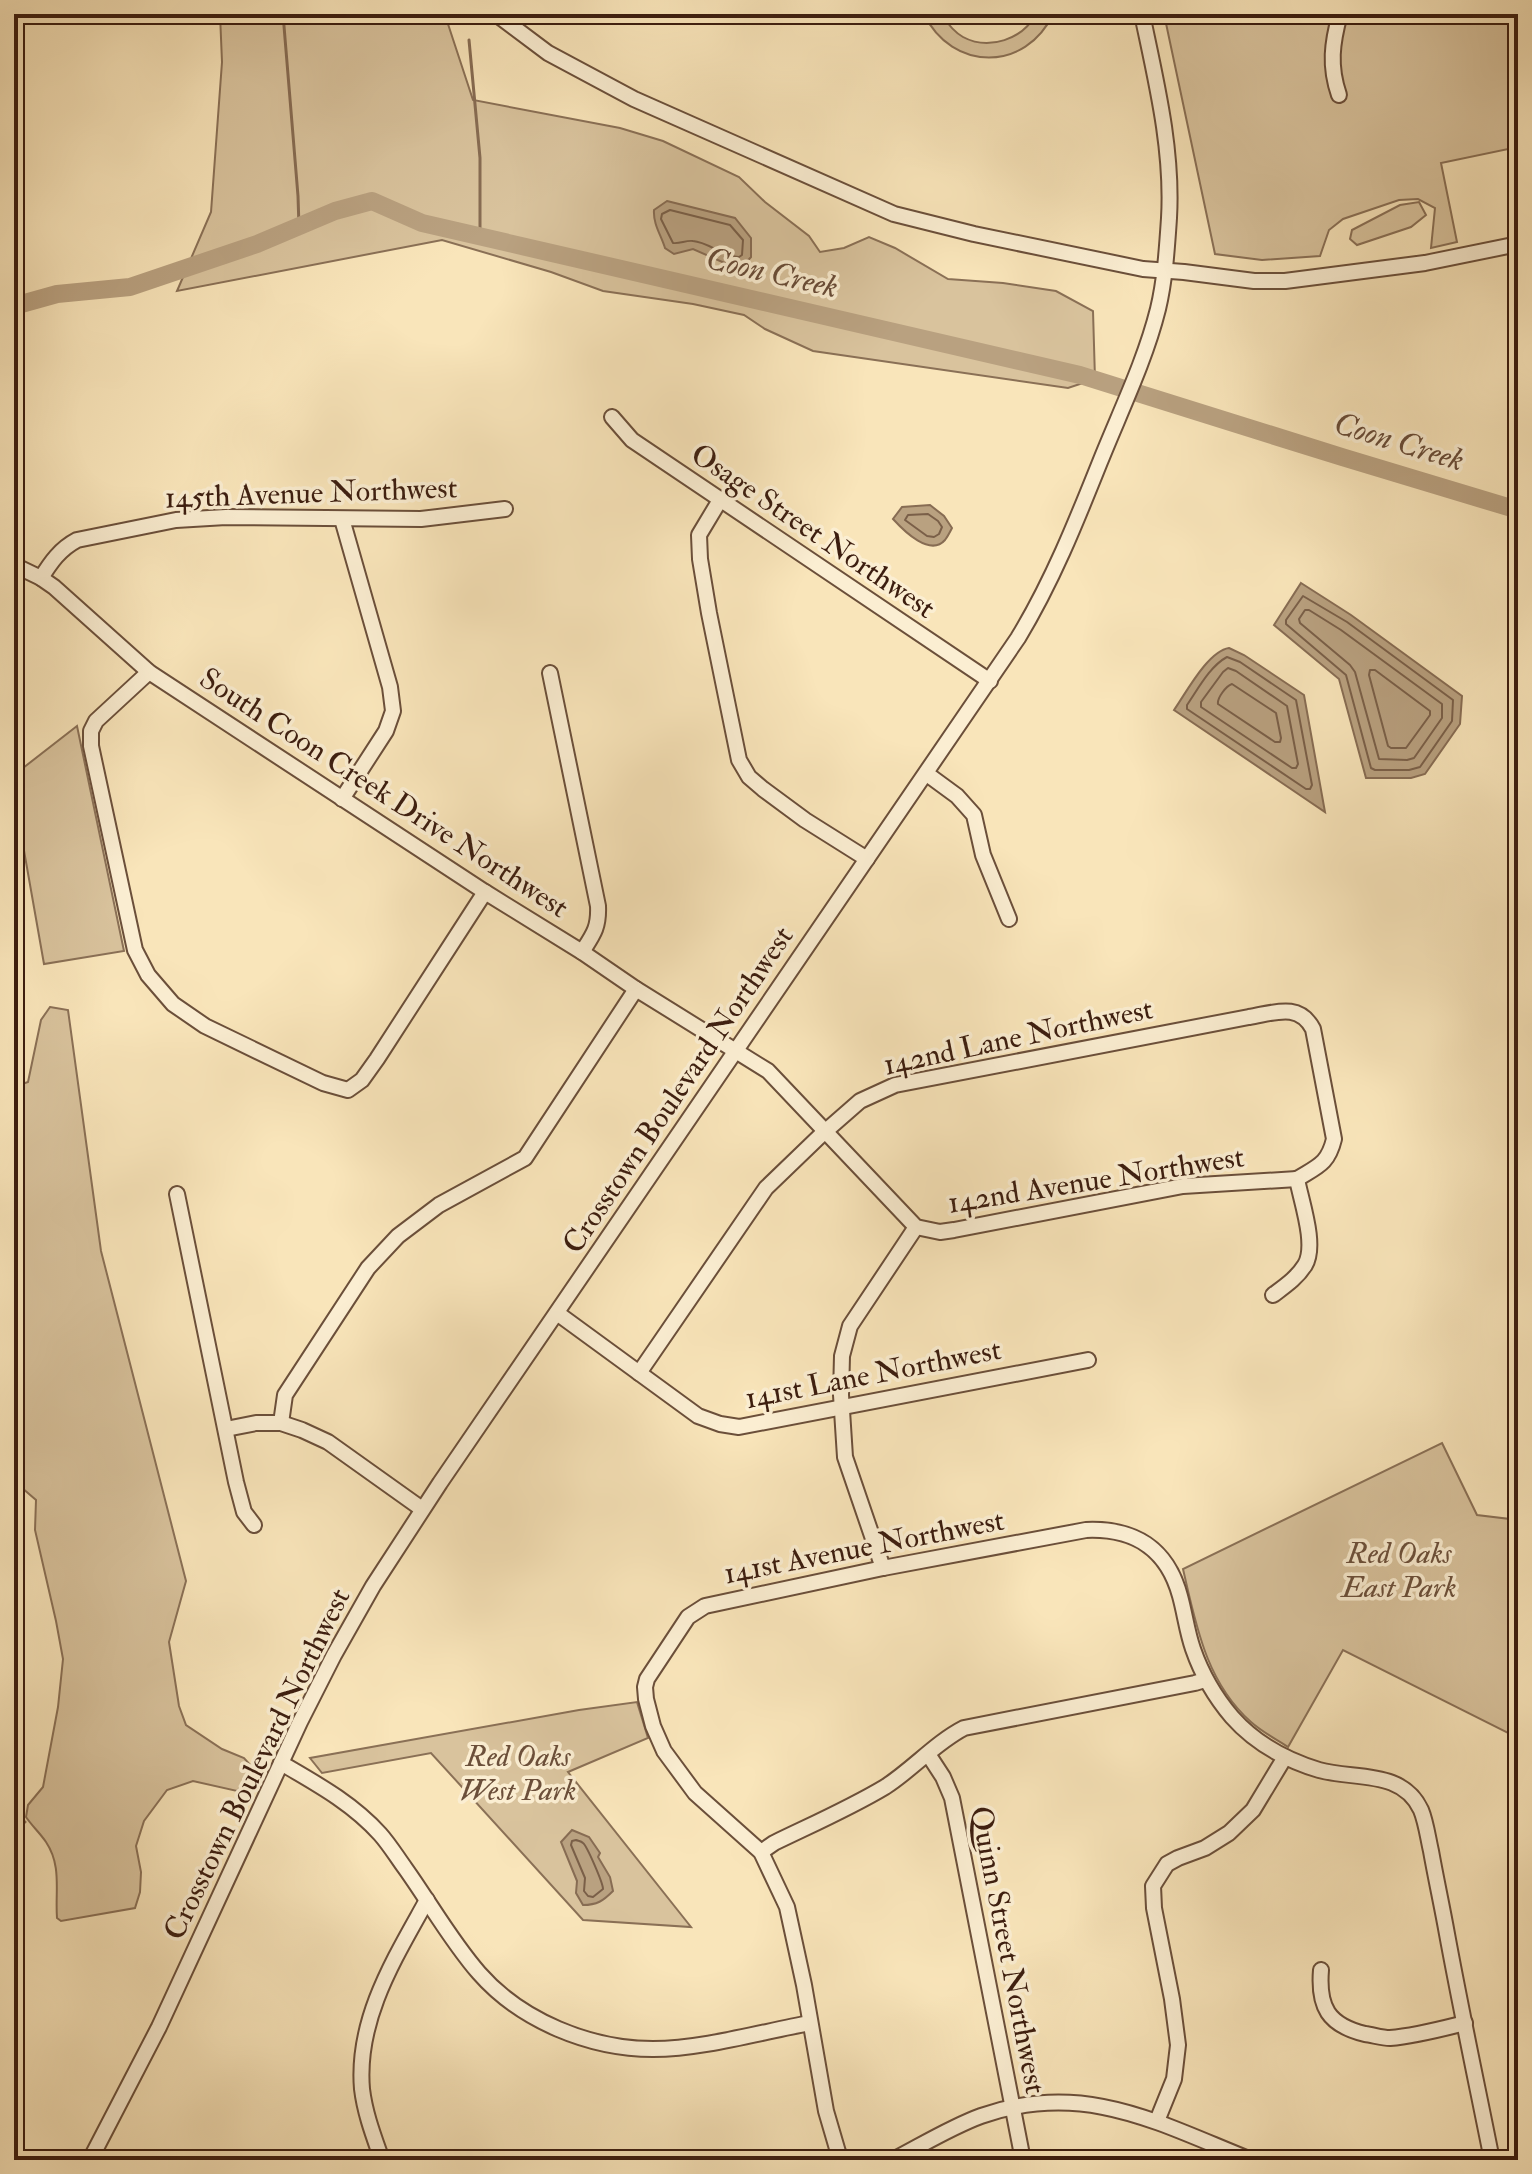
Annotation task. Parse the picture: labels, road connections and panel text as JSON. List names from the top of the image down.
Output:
{
  "streets": {
    "street": [
      "145th Avenue Northwest",
      "Osage Street Northwest",
      "South Coon Creek Drive Northwest",
      "142nd Lane Northwest",
      "Crosstown Boulevard Northwest",
      "142nd Avenue Northwest",
      "141st Lane Northwest",
      "141st Avenue Northwest",
      "Quinn Street Northwest"
    ]
  },
  "crossings": [
    ["145th Avenue Northwest", "South Coon Creek Drive Northwest"],
    ["Osage Street Northwest", "Crosstown Boulevard Northwest"],
    ["South Coon Creek Drive Northwest", "Crosstown Boulevard Northwest"],
    ["South Coon Creek Drive Northwest", "142nd Avenue Northwest"],
    ["142nd Lane Northwest", "142nd Avenue Northwest"],
    ["142nd Lane Northwest", "141st Lane Northwest"],
    ["Crosstown Boulevard Northwest", "142nd Avenue Northwest"],
    ["Crosstown Boulevard Northwest", "141st Lane Northwest"]
  ],
  "water": ["Coon Creek"],
  "parks": ["Red Oaks East Park", "Red Oaks West Park"]
}
